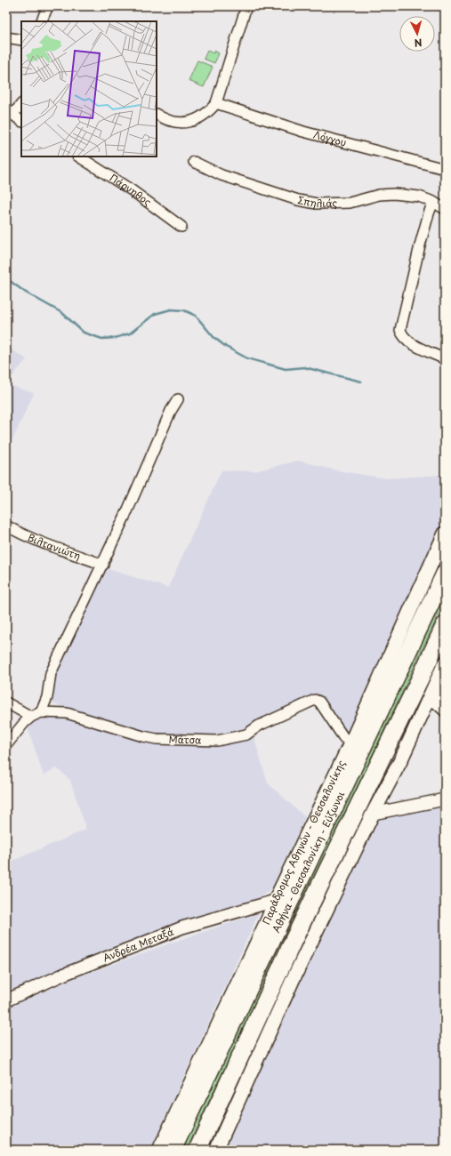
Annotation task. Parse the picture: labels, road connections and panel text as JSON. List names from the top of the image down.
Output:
{
  "streets": {
    "highway": ["Αθήνα - Θεσσαλονίκη - Εύζωνοι"],
    "main road": ["Παράδρομος Αθηνών - Θεσσαλονίκης"],
    "street": [
      "Λόγγου",
      "Πάρνηθος",
      "Σπηλιάς",
      "Βιλτανιώτη",
      "Μάτσα",
      "Ανδρέα Μεταξά"
    ]
  },
  "crossings": [
    ["Μάτσα", "Παράδρομος Αθηνών - Θεσσαλονίκης"],
    ["Παράδρομος Αθηνών - Θεσσαλονίκης", "Ανδρέα Μεταξά"]
  ],
  "north": "bottom"
}
